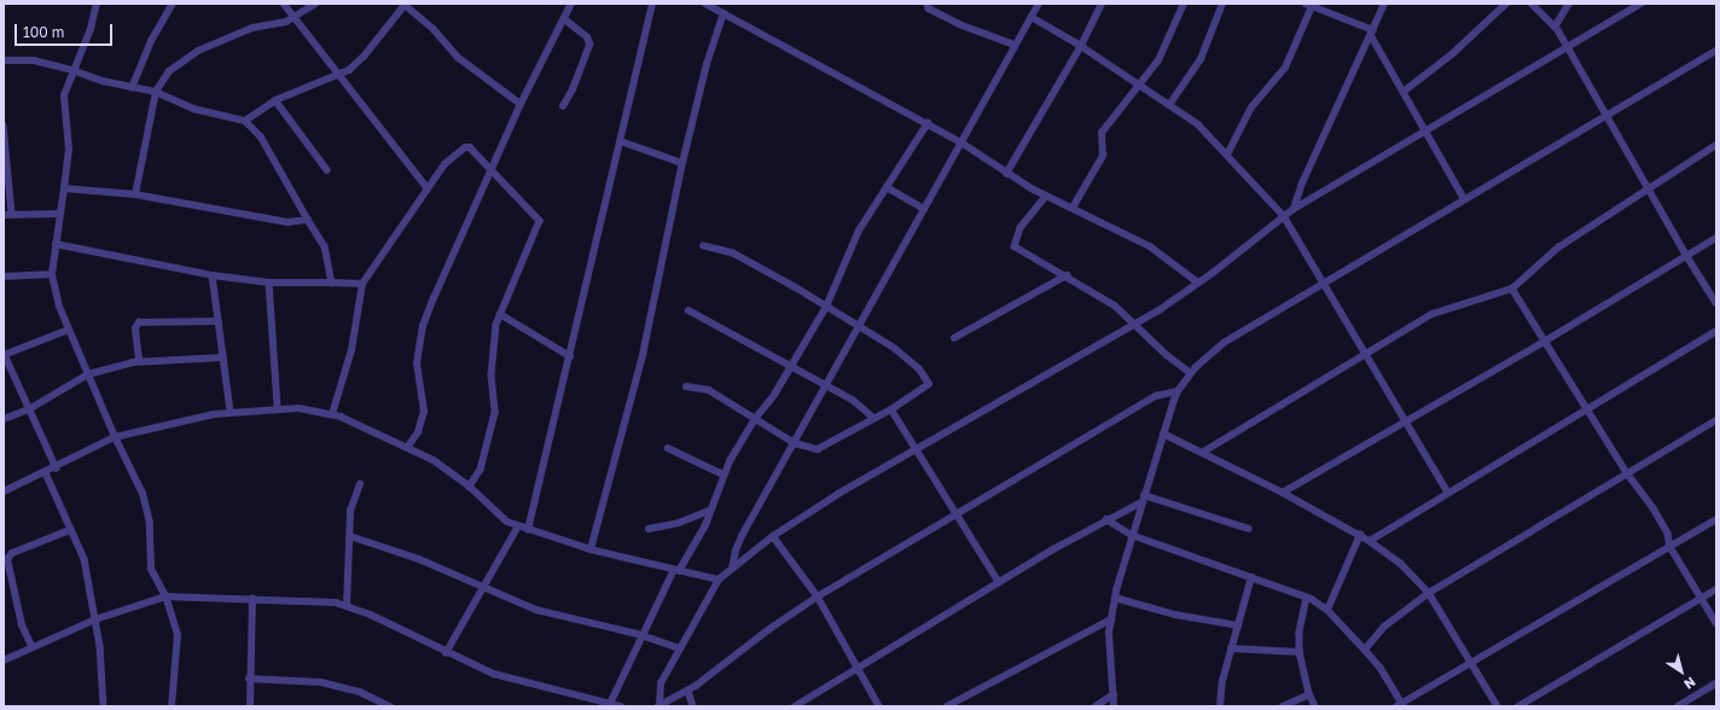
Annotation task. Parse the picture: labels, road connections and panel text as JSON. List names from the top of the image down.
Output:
{
  "scale_bar": "100 m",
  "north": "bottom right"
}
